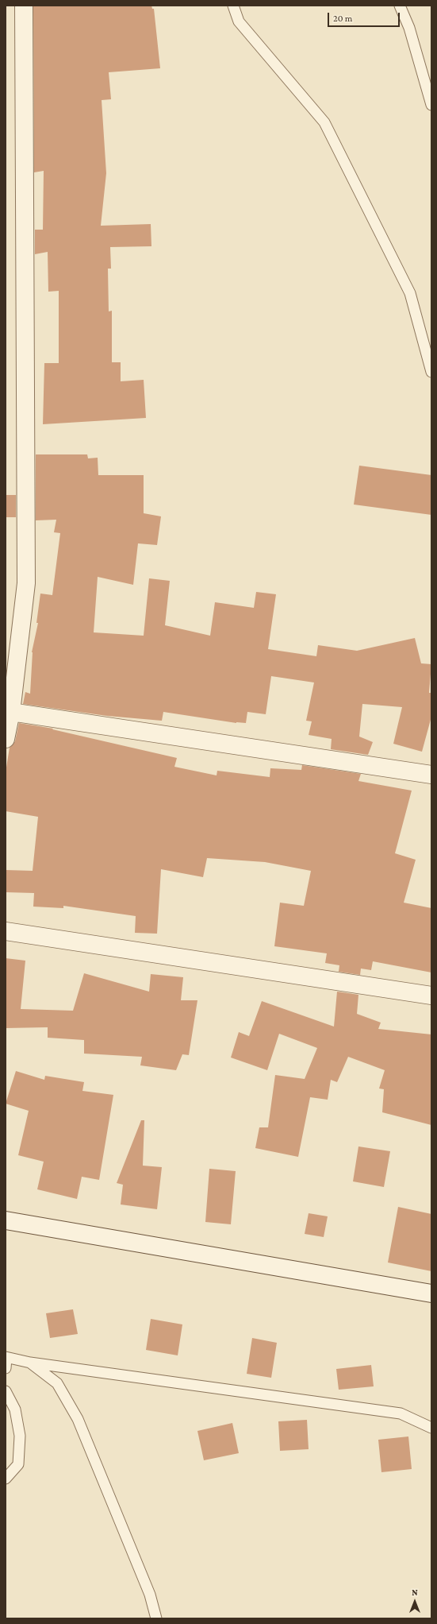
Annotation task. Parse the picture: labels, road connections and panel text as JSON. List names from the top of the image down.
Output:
{
  "scale_bar": "20 m",
  "north": "top"
}
